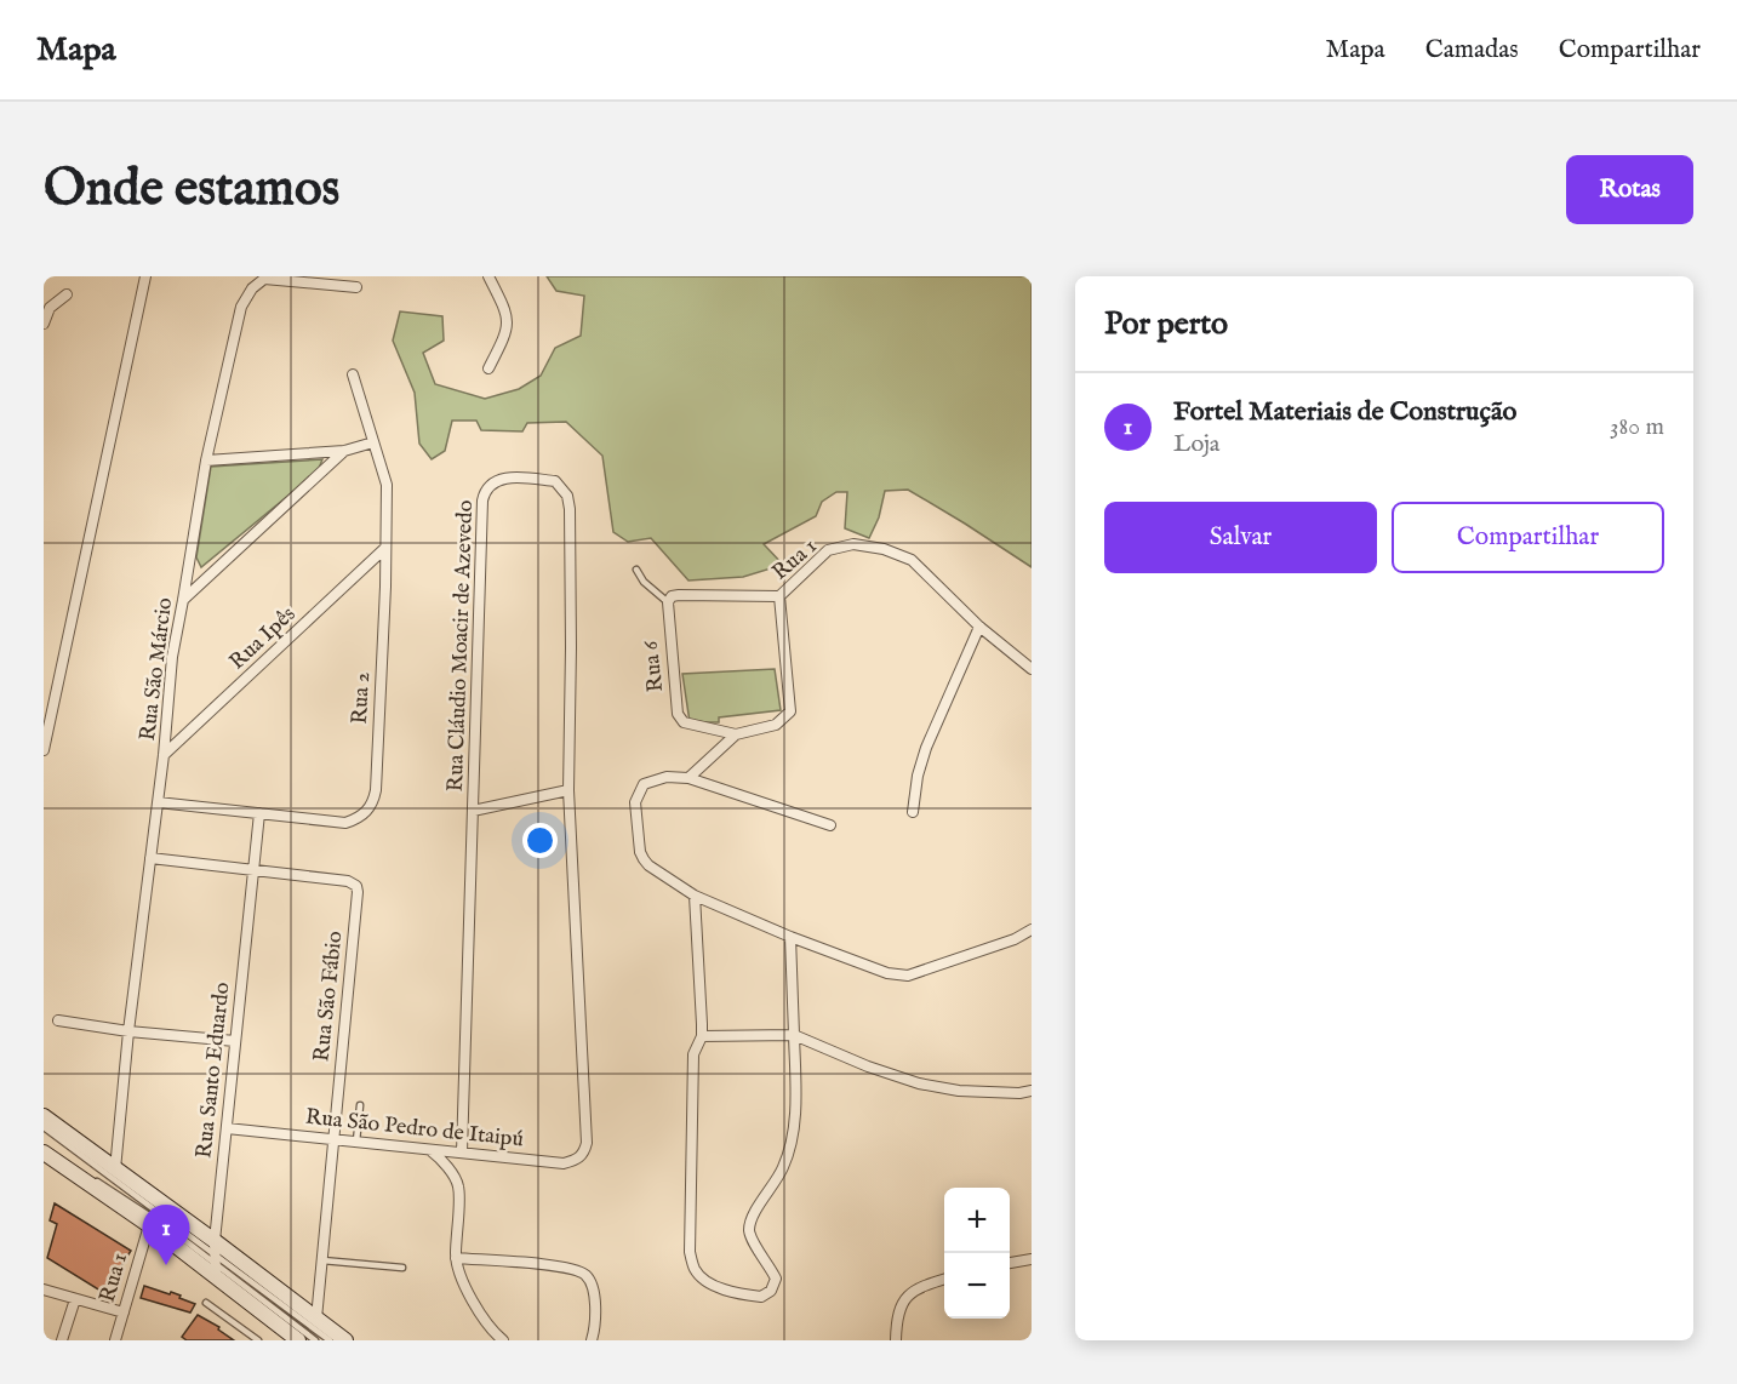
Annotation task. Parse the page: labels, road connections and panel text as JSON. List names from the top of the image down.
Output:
{
  "streets": {
    "street": [
      "Rua 1",
      "Rua Ipês",
      "Rua Cláudio Moacir de Azevedo",
      "Rua 6",
      "Rua São Márcio",
      "Rua 2",
      "Rua São Fábio",
      "Rua Santo Eduardo",
      "Rua São Pedro de Itaipú"
    ]
  },
  "crossings": [
    ["Rua 1", "Rua 6"],
    ["Rua Ipês", "Rua São Márcio"],
    ["Rua Ipês", "Rua 2"],
    ["Rua Cláudio Moacir de Azevedo", "Rua São Pedro de Itaipú"],
    ["Rua São Márcio", "Rua 2"],
    ["Rua São Márcio", "Rua São Fábio"],
    ["Rua 2", "Rua Santo Eduardo"],
    ["Rua São Fábio", "Rua Santo Eduardo"],
    ["Rua São Fábio", "Rua São Pedro de Itaipú"],
    ["Rua Santo Eduardo", "Rua São Pedro de Itaipú"]
  ],
  "page": {
    "header": "Mapa",
    "nav": ["Mapa", "Camadas", "Compartilhar"],
    "buttons": [
      "Rotas",
      ["Salvar", "Compartilhar"]
    ],
    "title": "Onde estamos",
    "heading": "Por perto",
    "list": [
      {
        "mark": "1",
        "name": "Fortel Materiais de Construção",
        "note": "Loja",
        "value": "380 m"
      }
    ],
    "map_buttons": ["+", "−"],
    "pins": "1"
  }
}
